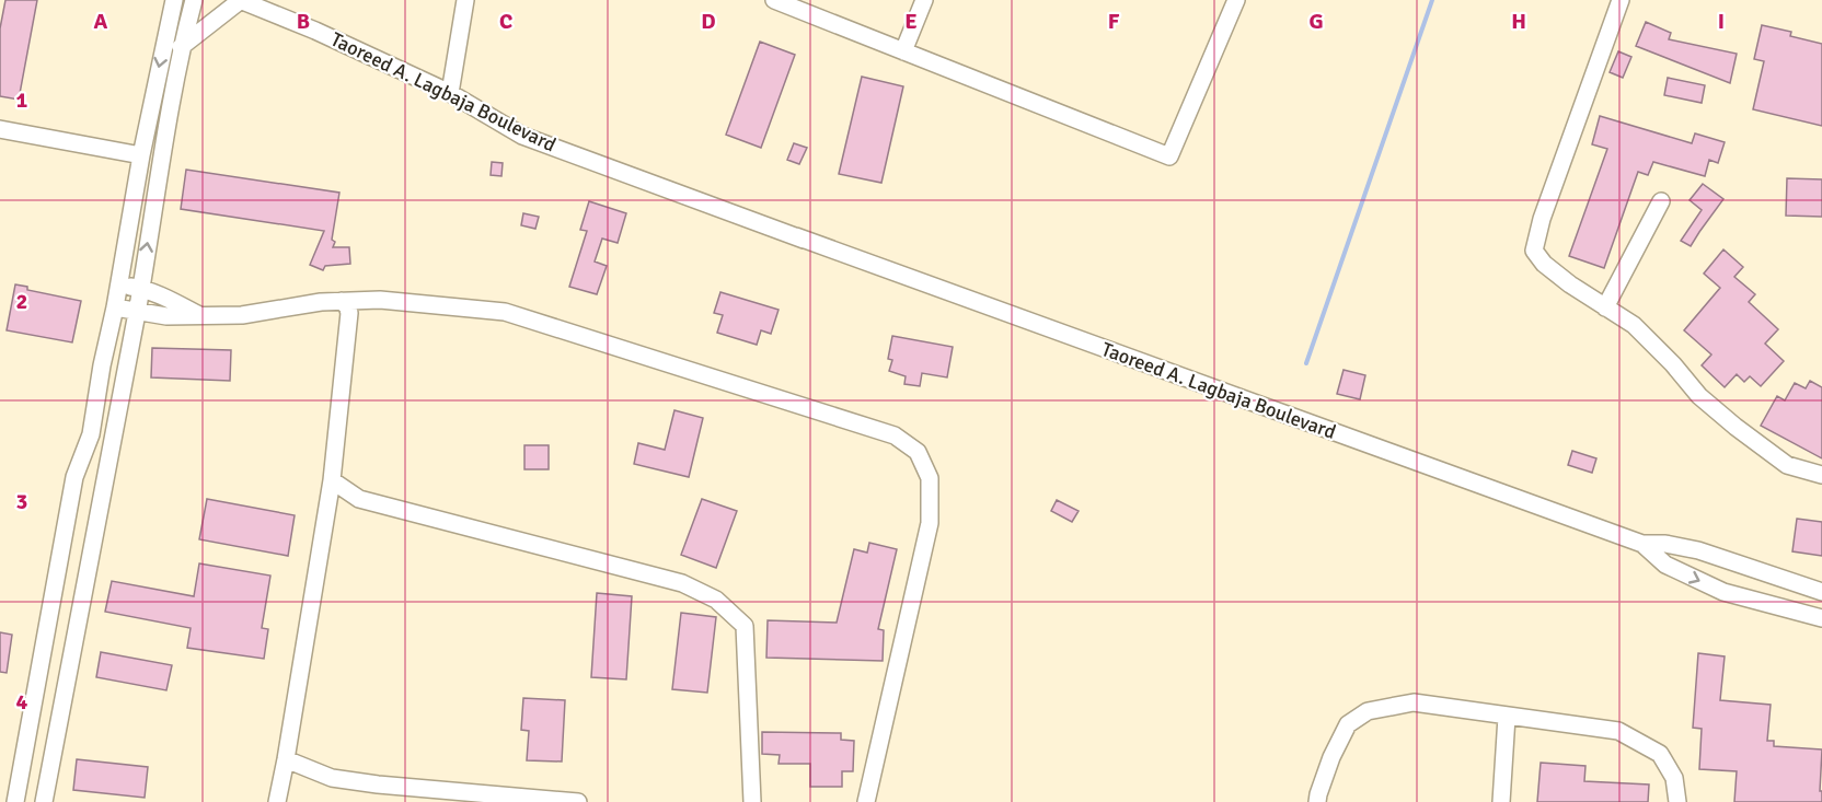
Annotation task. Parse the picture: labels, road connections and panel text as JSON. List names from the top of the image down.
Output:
{
  "streets": {
    "street": ["Taoreed A. Lagbaja Boulevard"]
  },
  "grid": {
    "columns": [
      "A",
      "B",
      "C",
      "D",
      "E",
      "F",
      "G",
      "H",
      "I"
    ],
    "rows": [
      "1",
      "2",
      "3",
      "4"
    ]
  }
}
